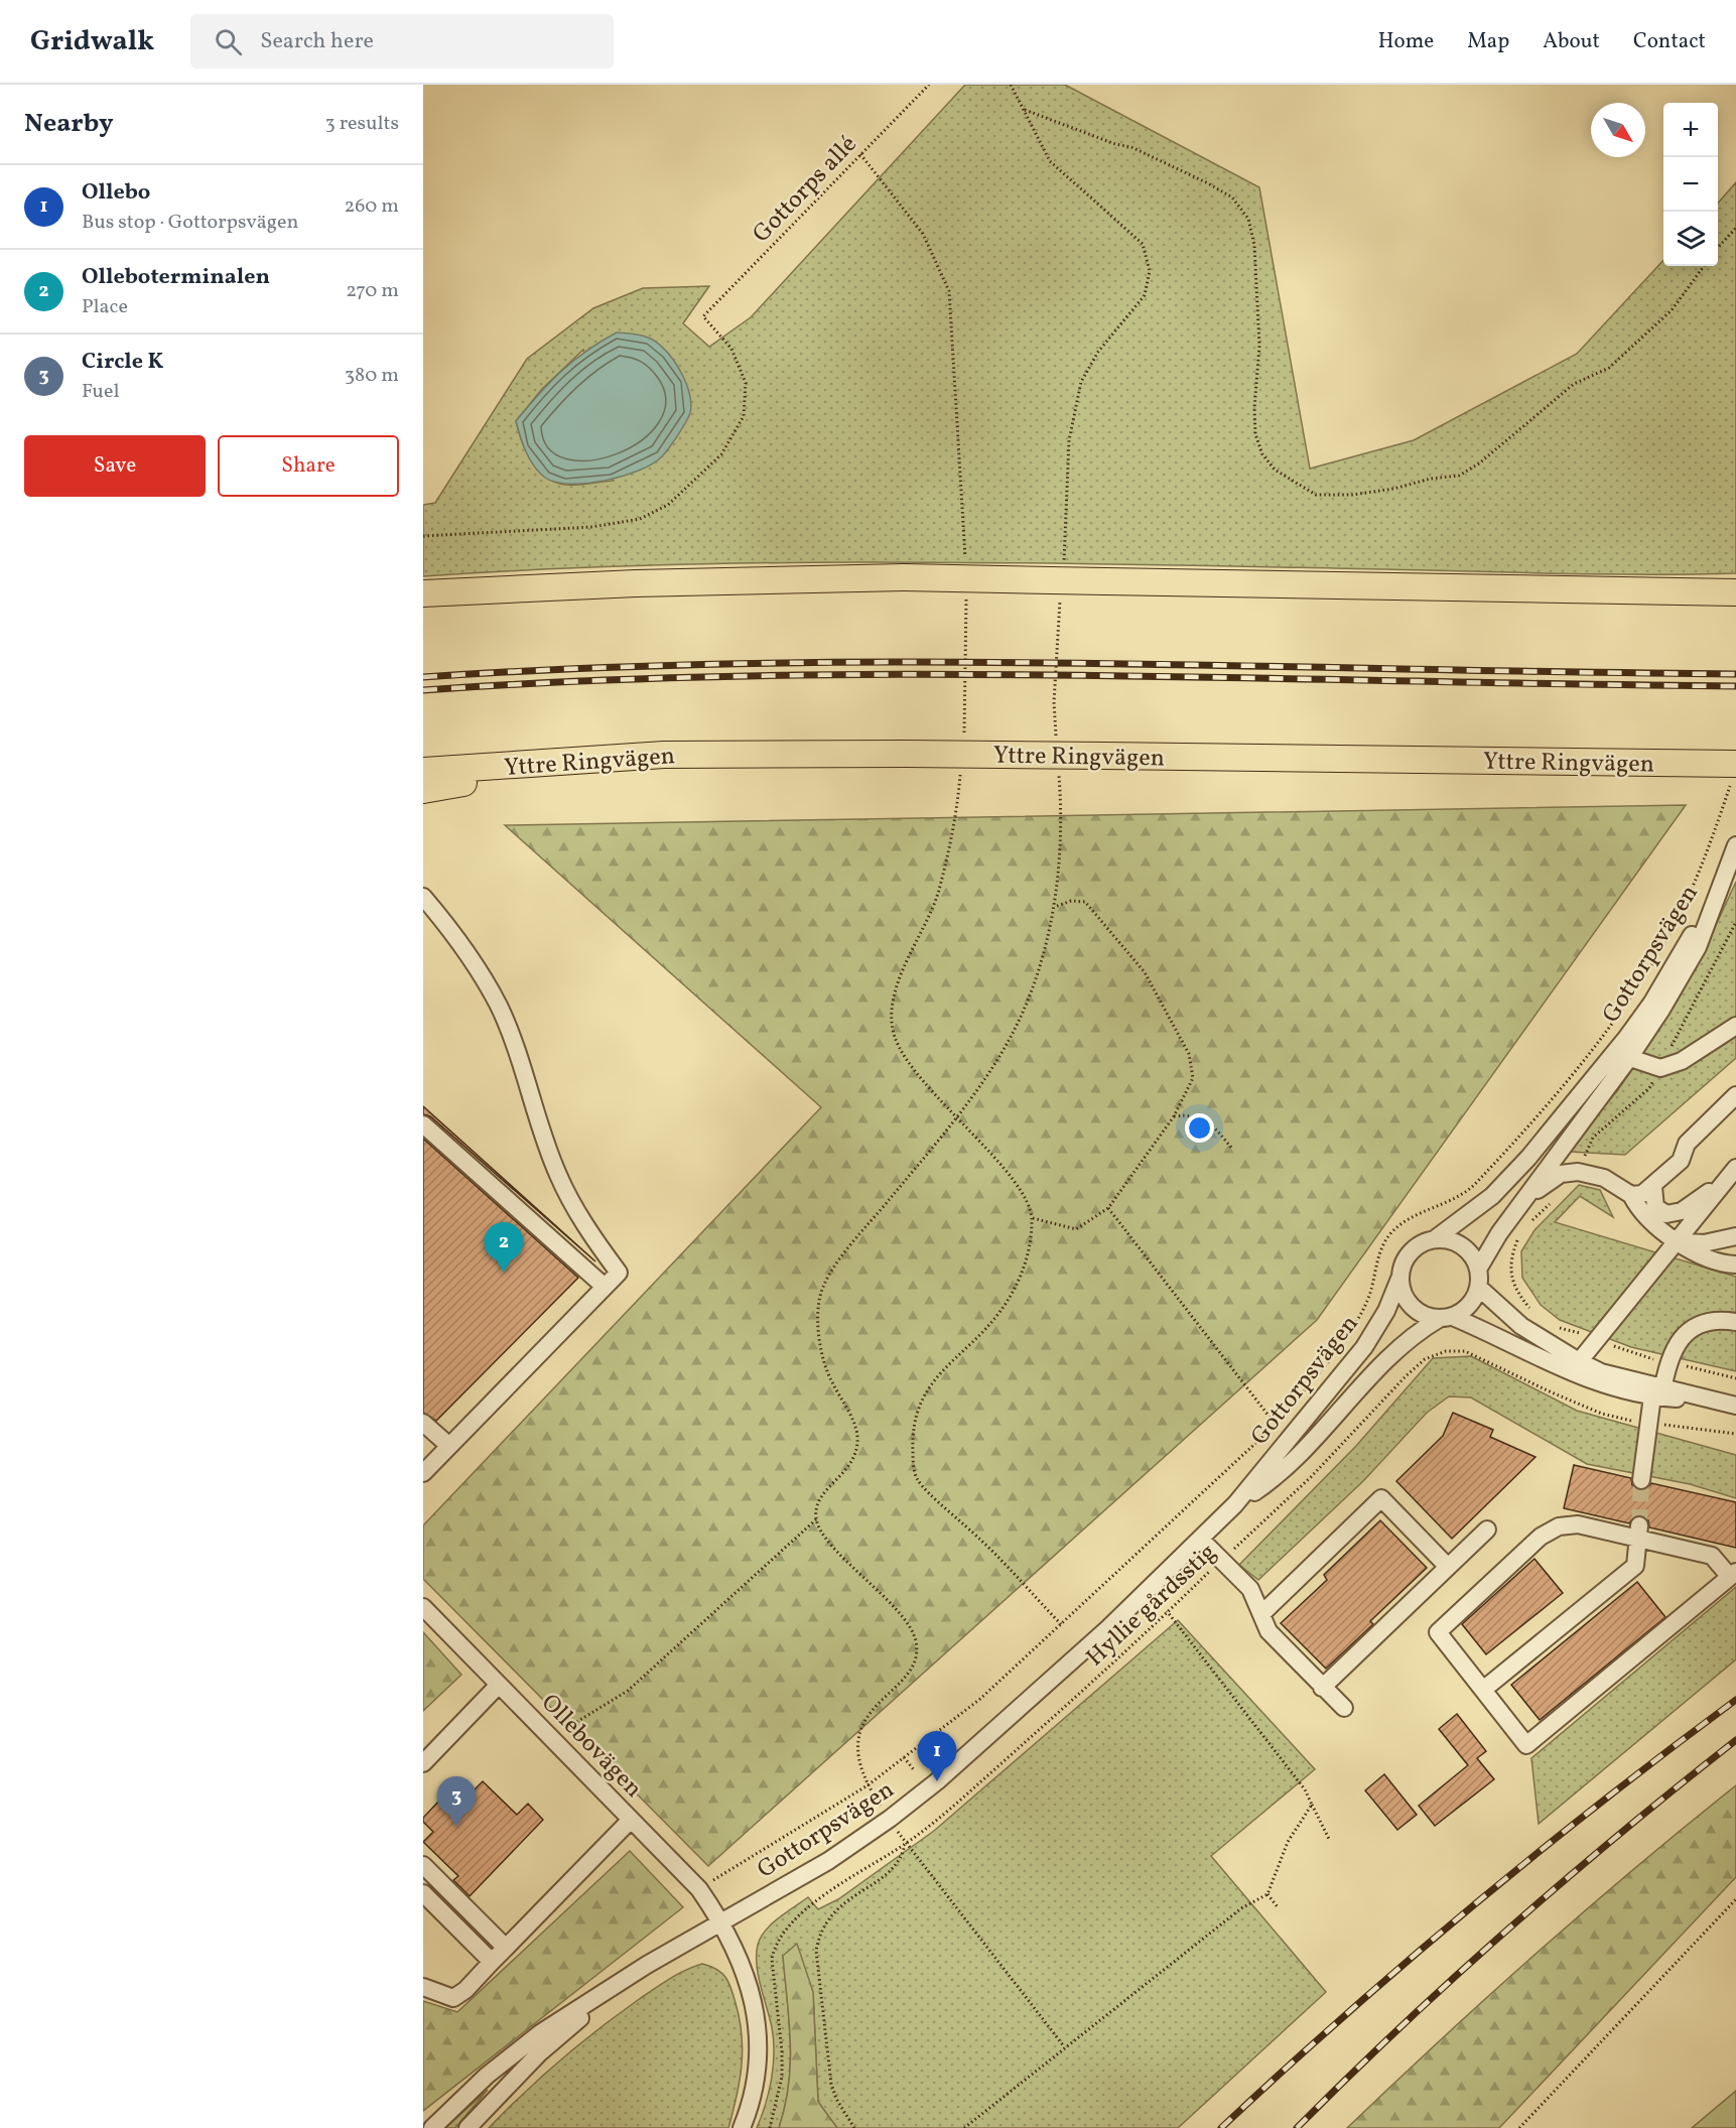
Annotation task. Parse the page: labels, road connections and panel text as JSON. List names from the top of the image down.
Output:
{
  "streets": {
    "highway": ["Yttre Ringvägen"],
    "street": ["Gottorpsvägen", "Ollebovägen"],
    "path": ["Gottorps allé", "Hyllie gårdsstig"]
  },
  "crossings": [
    ["Gottorpsvägen", "Ollebovägen"]
  ],
  "north": "bottom right",
  "page": {
    "header": "Gridwalk",
    "search": "Search here",
    "nav": [
      "Home",
      "Map",
      "About",
      "Contact"
    ],
    "heading": ["Nearby", "3 results"],
    "map_buttons": ["+", "−"],
    "list": [
      {
        "mark": "1",
        "name": "Ollebo",
        "note": "Bus stop · Gottorpsvägen",
        "value": "260 m"
      },
      {
        "mark": "2",
        "name": "Olleboterminalen",
        "note": "Place",
        "value": "270 m"
      },
      {
        "mark": "3",
        "name": "Circle K",
        "note": "Fuel",
        "value": "380 m"
      }
    ],
    "buttons": ["Save", "Share"],
    "pins": ["2", "1", "3"]
  }
}
